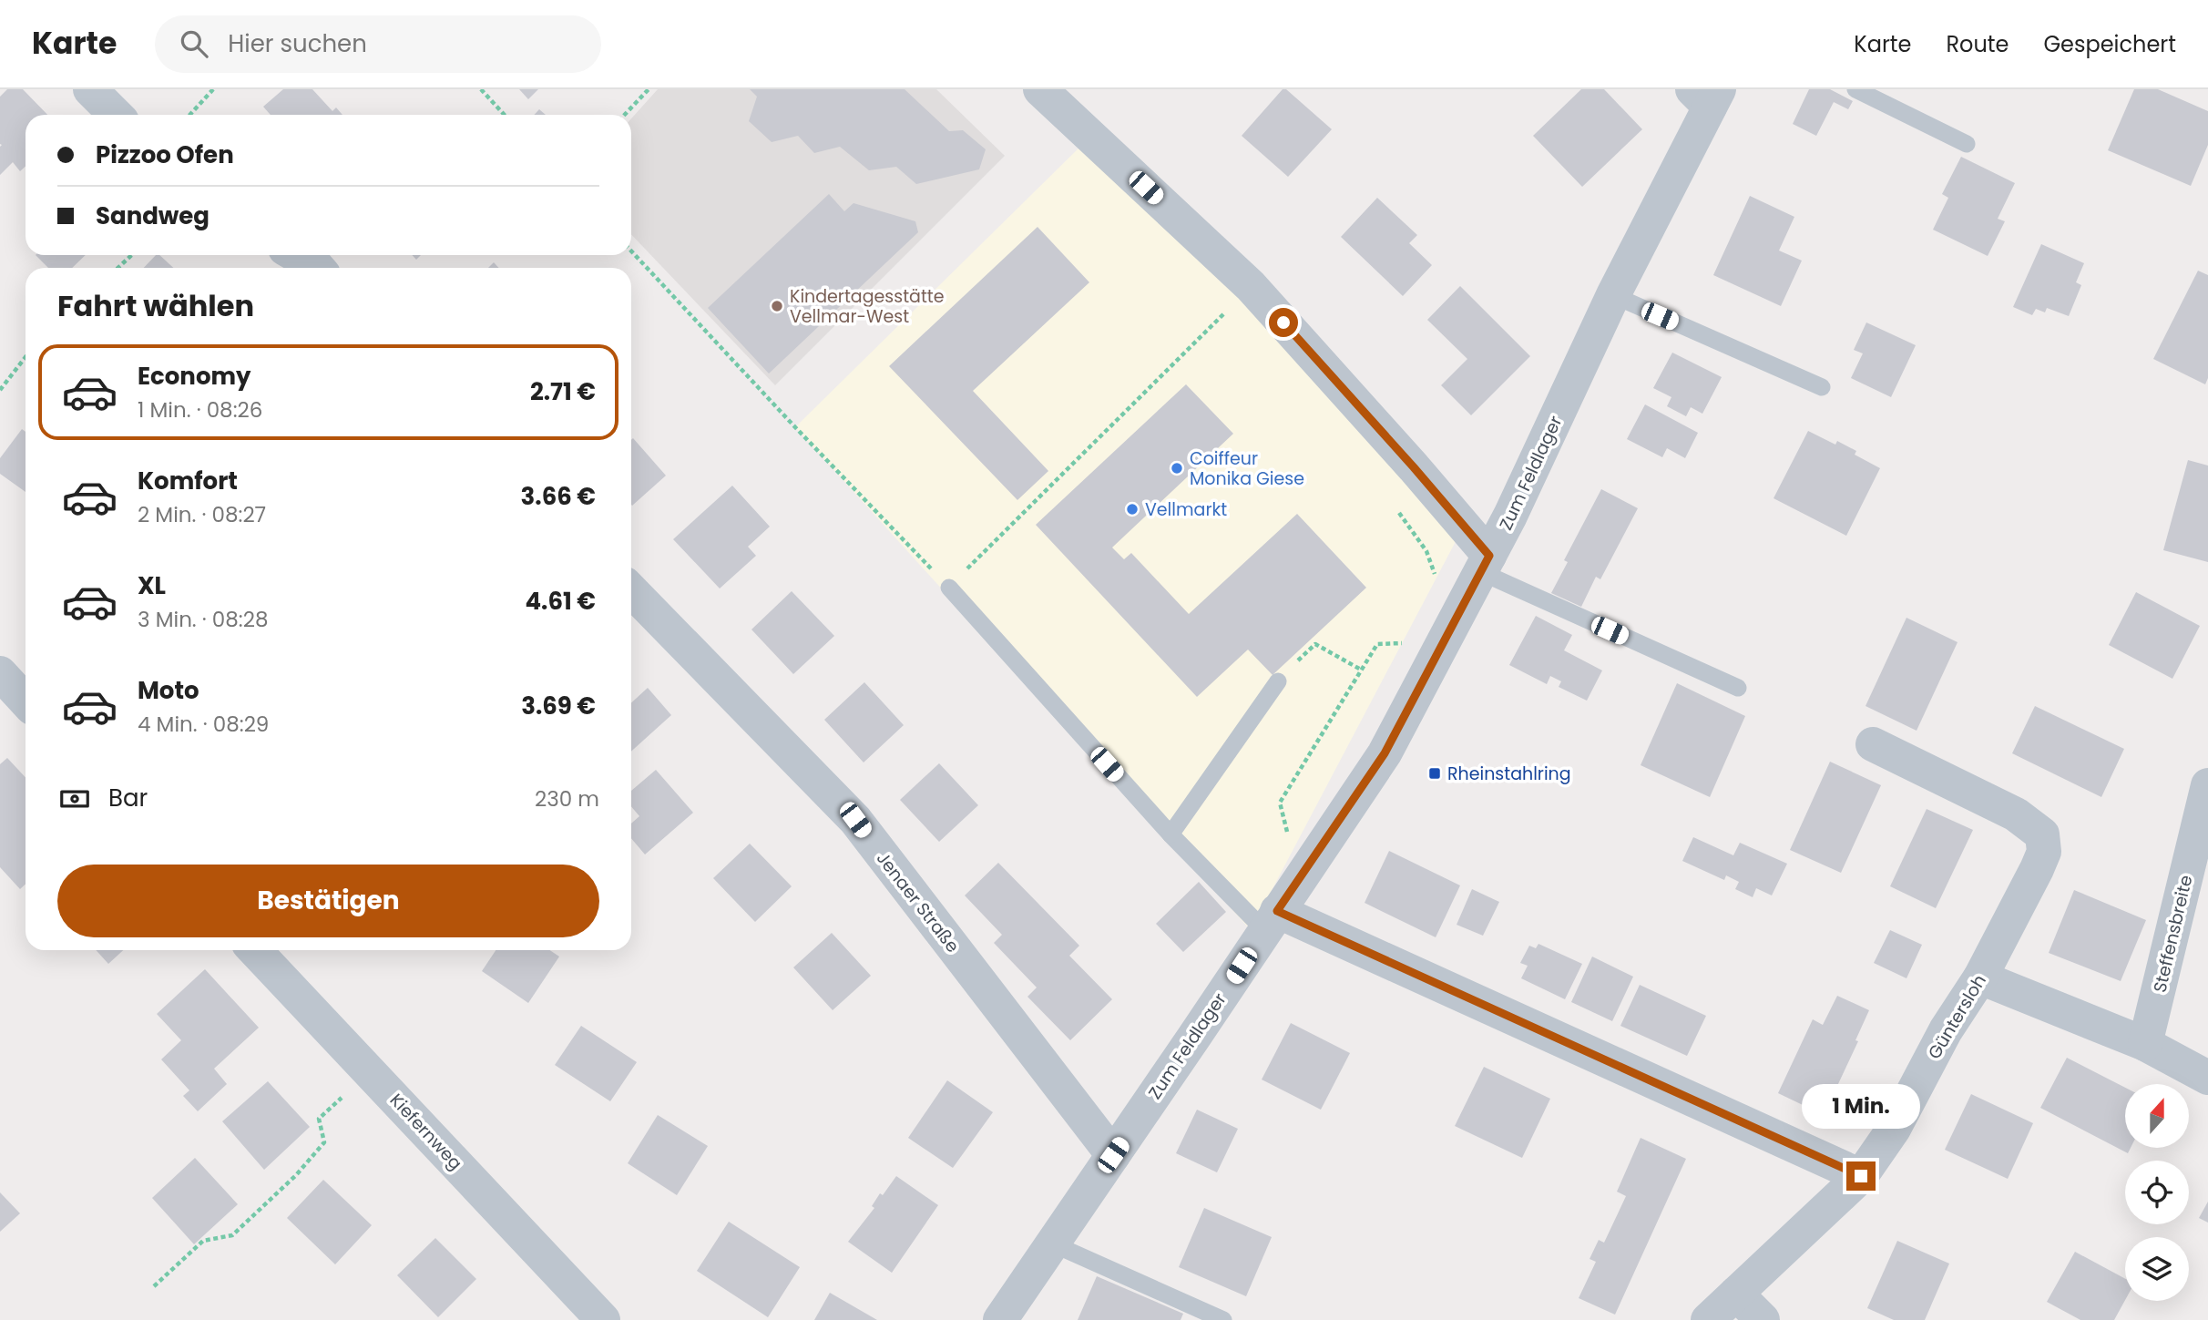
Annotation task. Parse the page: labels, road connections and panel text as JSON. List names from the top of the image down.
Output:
{
  "streets": {
    "street": [
      "Zum Feldlager",
      "Jenaer Straße",
      "Steffensbreite",
      "Güntersloh",
      "Kiefernweg"
    ]
  },
  "crossings": [
    ["Zum Feldlager", "Jenaer Straße"]
  ],
  "places": {
    "other": ["Kindertagesstätte Vellmar-West", "Coiffeur Monika Giese", "Vellmarkt"],
    "transit": ["Rheinstahlring"]
  },
  "north": "top",
  "page": {
    "header": "Karte",
    "search": "Hier suchen",
    "nav": ["Karte", "Route", "Gespeichert"],
    "banner": ["Pizzoo Ofen", "Sandweg"],
    "heading": "Fahrt wählen",
    "list": [
      {
        "name": "Economy",
        "note": "1 Min. · 08:26",
        "value": "2.71 €"
      },
      {
        "name": "Komfort",
        "note": "2 Min. · 08:27",
        "value": "3.66 €"
      },
      {
        "name": "XL",
        "note": "3 Min. · 08:28",
        "value": "4.61 €"
      },
      {
        "name": "Moto",
        "note": "4 Min. · 08:29",
        "value": "3.69 €"
      }
    ],
    "pay": ["Bar", "230 m"],
    "buttons": "Bestätigen",
    "bubble": "1 Min."
  }
}
